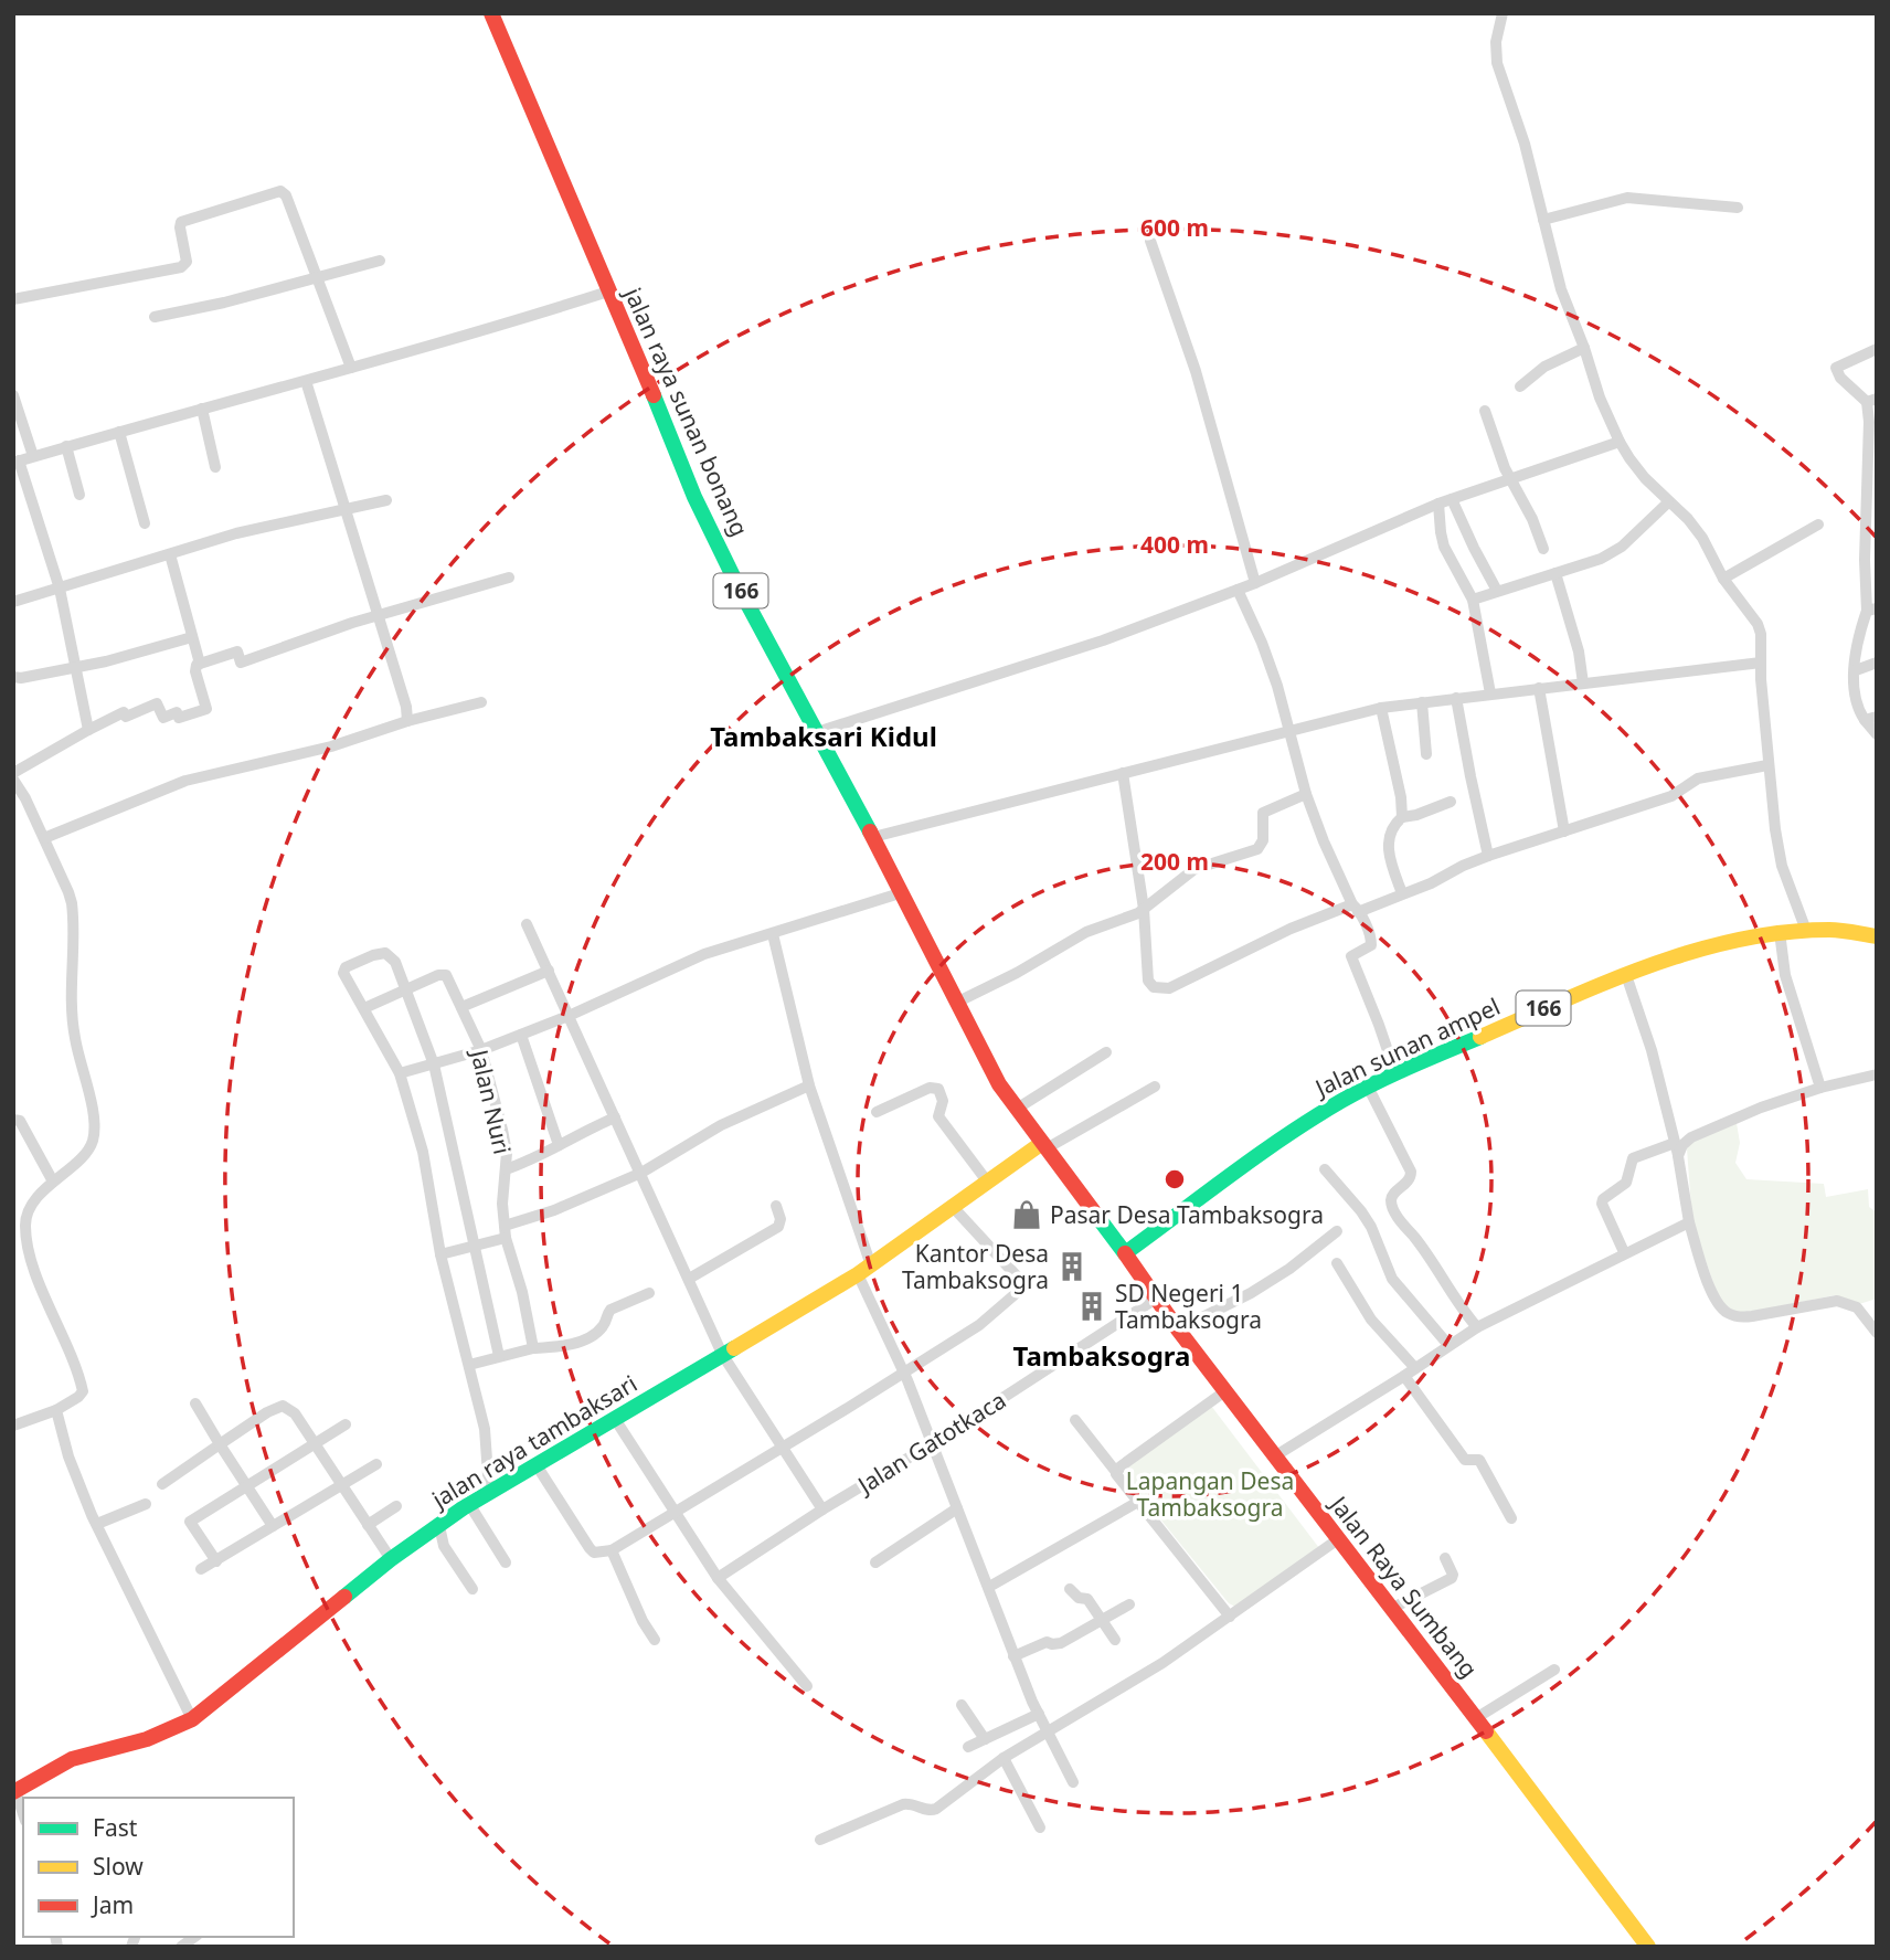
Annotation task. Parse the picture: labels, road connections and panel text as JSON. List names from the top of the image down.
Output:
{
  "streets": {
    "main road": [
      "jalan raya sunan bonang",
      "166",
      "Jalan sunan ampel",
      "jalan raya tambaksari",
      "Jalan Raya Sumbang"
    ],
    "street": ["Jalan Nuri", "Jalan Gatotkaca"]
  },
  "crossings": [
    ["jalan raya sunan bonang", "Jalan sunan ampel"],
    ["jalan raya sunan bonang", "jalan raya tambaksari"],
    ["jalan raya sunan bonang", "Jalan Raya Sumbang"],
    ["Jalan sunan ampel", "Jalan Raya Sumbang"],
    ["Jalan Gatotkaca", "Jalan Raya Sumbang"]
  ],
  "districts": ["Tambaksari Kidul", "Tambaksogra"],
  "parks": ["Lapangan Desa Tambaksogra"],
  "places": {
    "shop": ["Pasar Desa Tambaksogra"],
    "building": ["Kantor Desa Tambaksogra", "SD Negeri 1 Tambaksogra"]
  },
  "legend": ["Fast", "Slow", "Jam"],
  "rings": ["600 m", "400 m", "200 m"]
}
